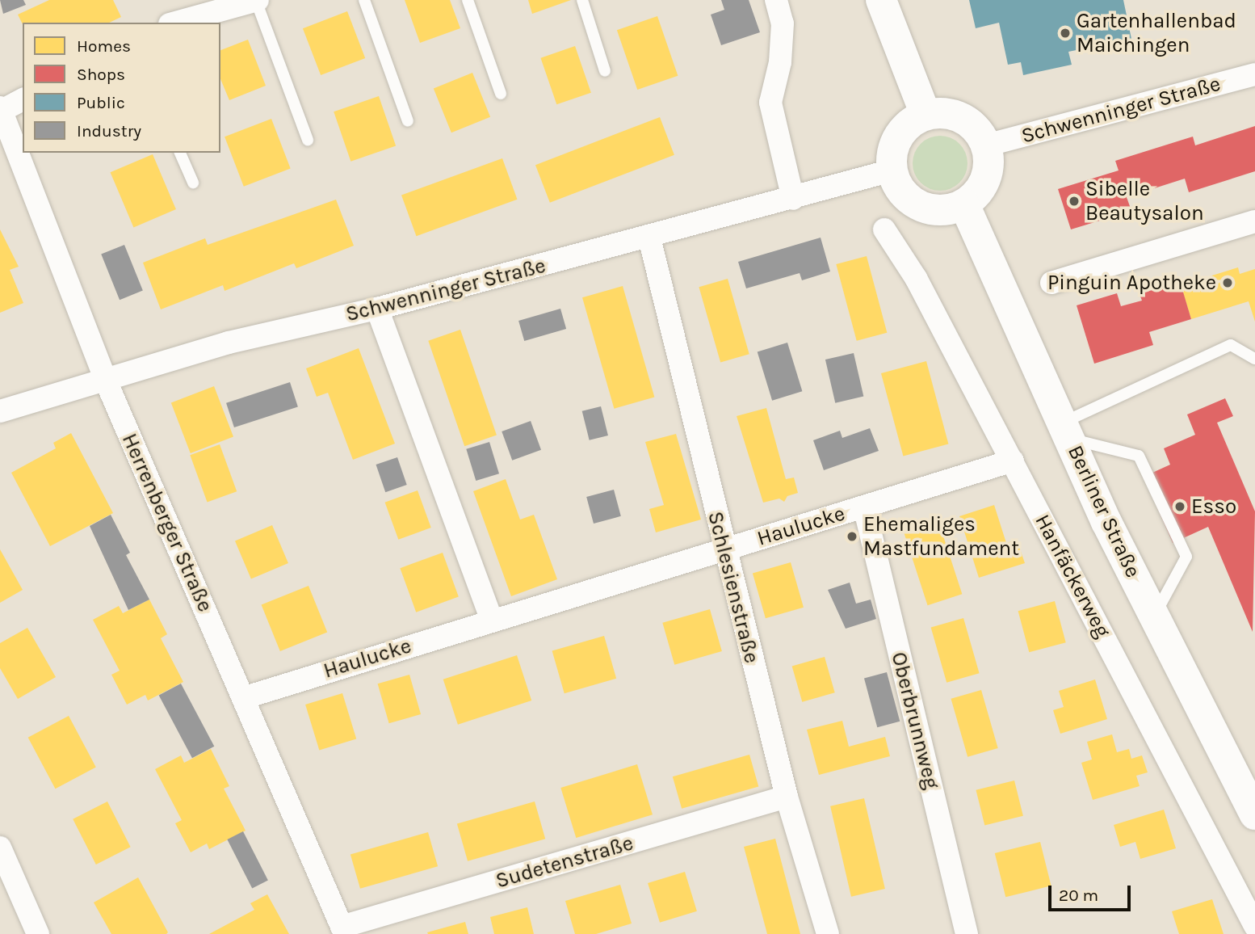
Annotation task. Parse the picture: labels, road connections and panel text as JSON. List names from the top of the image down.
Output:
{
  "streets": {
    "main road": ["Berliner Straße"],
    "street": [
      "Schwenninger Straße",
      "Herrenberger Straße",
      "Haulucke",
      "Hanfäckerweg",
      "Schlesienstraße",
      "Oberbrunnweg",
      "Sudetenstraße"
    ]
  },
  "crossings": [
    ["Schwenninger Straße", "Berliner Straße"],
    ["Schwenninger Straße", "Herrenberger Straße"],
    ["Schwenninger Straße", "Schlesienstraße"],
    ["Herrenberger Straße", "Haulucke"],
    ["Herrenberger Straße", "Sudetenstraße"],
    ["Haulucke", "Hanfäckerweg"],
    ["Haulucke", "Schlesienstraße"],
    ["Haulucke", "Oberbrunnweg"],
    ["Schlesienstraße", "Sudetenstraße"]
  ],
  "places": [
    "Gartenhallenbad Maichingen",
    "Sibelle Beautysalon",
    "Pinguin Apotheke",
    "Esso",
    "Ehemaliges Mastfundament"
  ],
  "legend": [
    "Homes",
    "Shops",
    "Public",
    "Industry"
  ],
  "scale_bar": "20 m"
}
